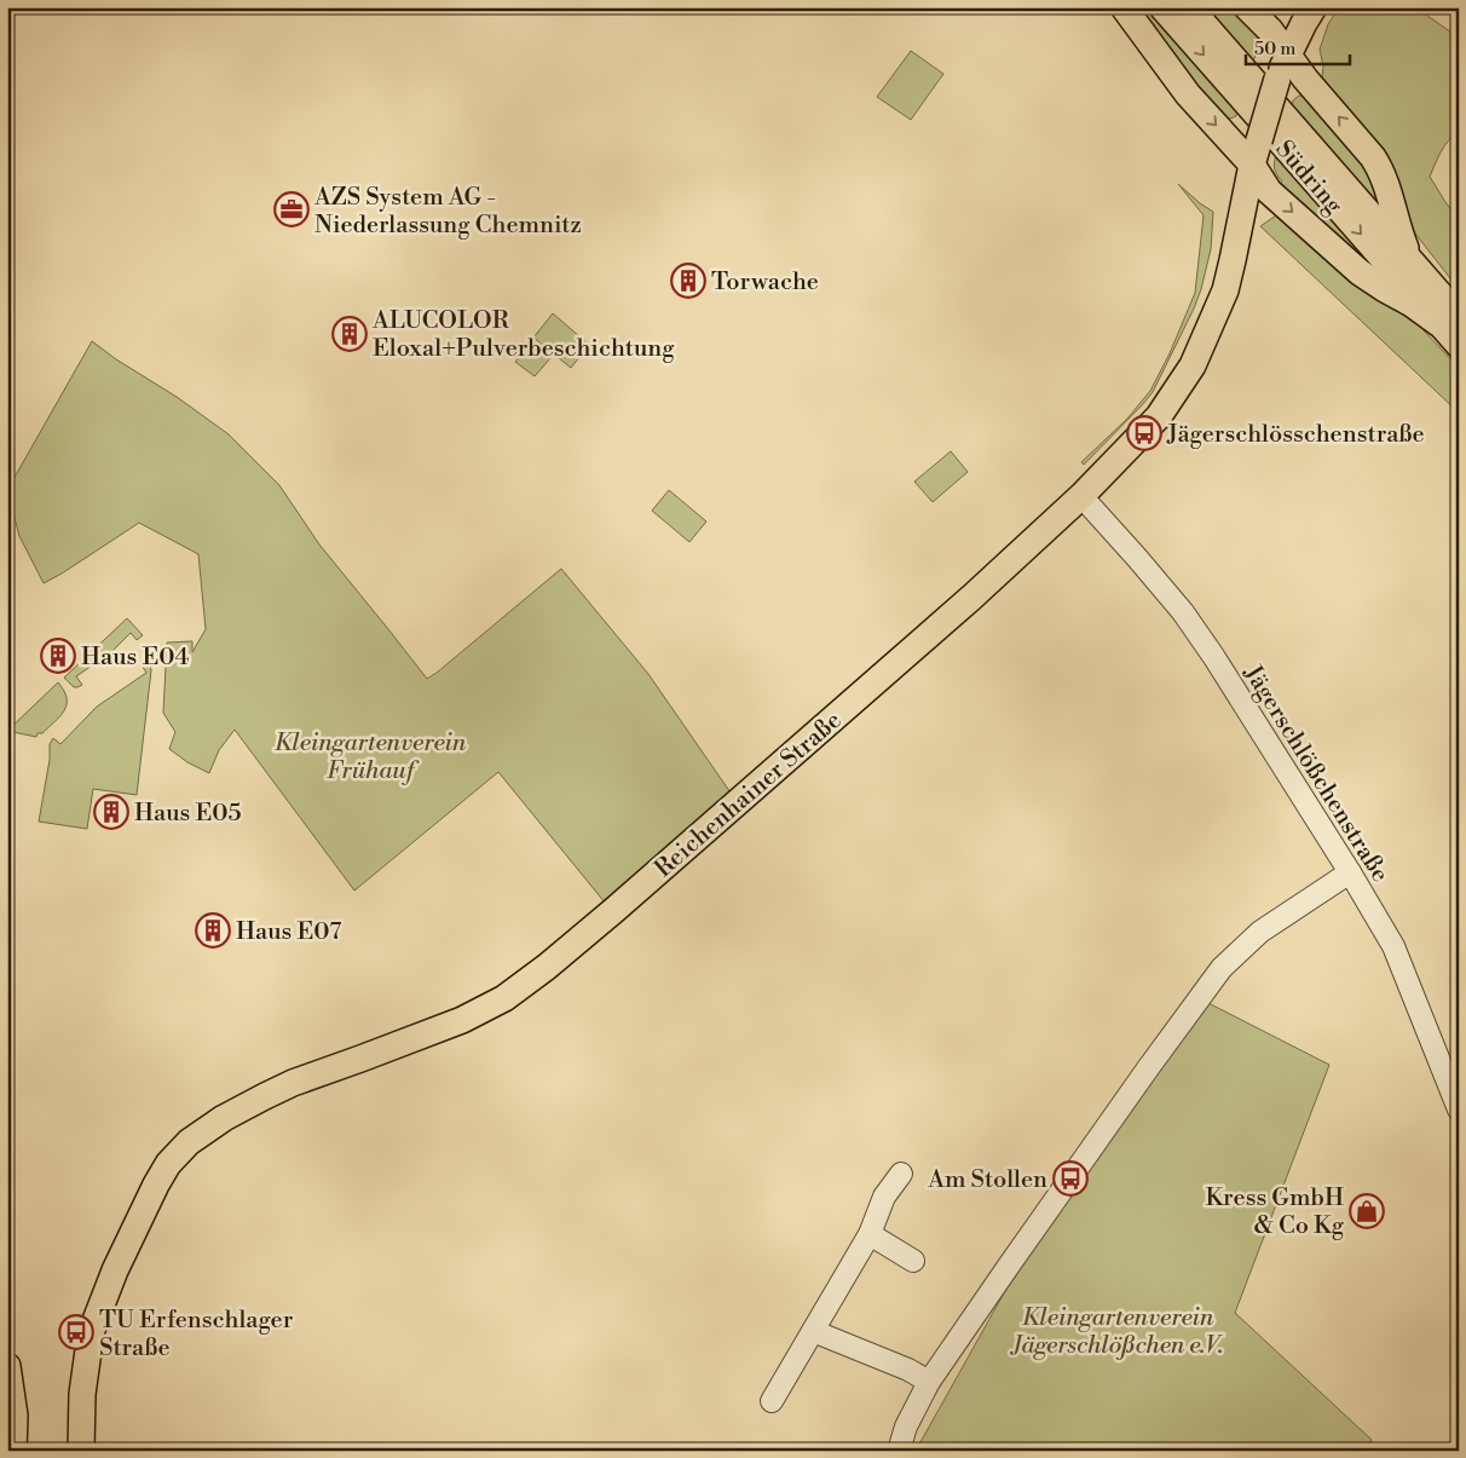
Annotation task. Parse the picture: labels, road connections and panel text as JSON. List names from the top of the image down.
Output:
{
  "streets": {
    "main road": ["Südring", "Reichenhainer Straße"],
    "street": ["Jägerschlößchenstraße"]
  },
  "crossings": [
    ["Jägerschlößchenstraße", "Reichenhainer Straße"]
  ],
  "parks": ["Kleingartenverein Frühauf", "Kleingartenverein Jägerschlößchen e.V."],
  "places": {
    "office": ["AZS System AG - Niederlassung Chemnitz"],
    "building": [
      "Torwache",
      "ALUCOLOR Eloxal+Pulverbeschichtung",
      "Haus E04",
      "Haus E05",
      "Haus E07"
    ],
    "bus stop": ["Jägerschlösschenstraße", "Am Stollen", "TU Erfenschlager Straße"],
    "shop": ["Kress GmbH & Co Kg"]
  },
  "scale_bar": "50 m"
}
